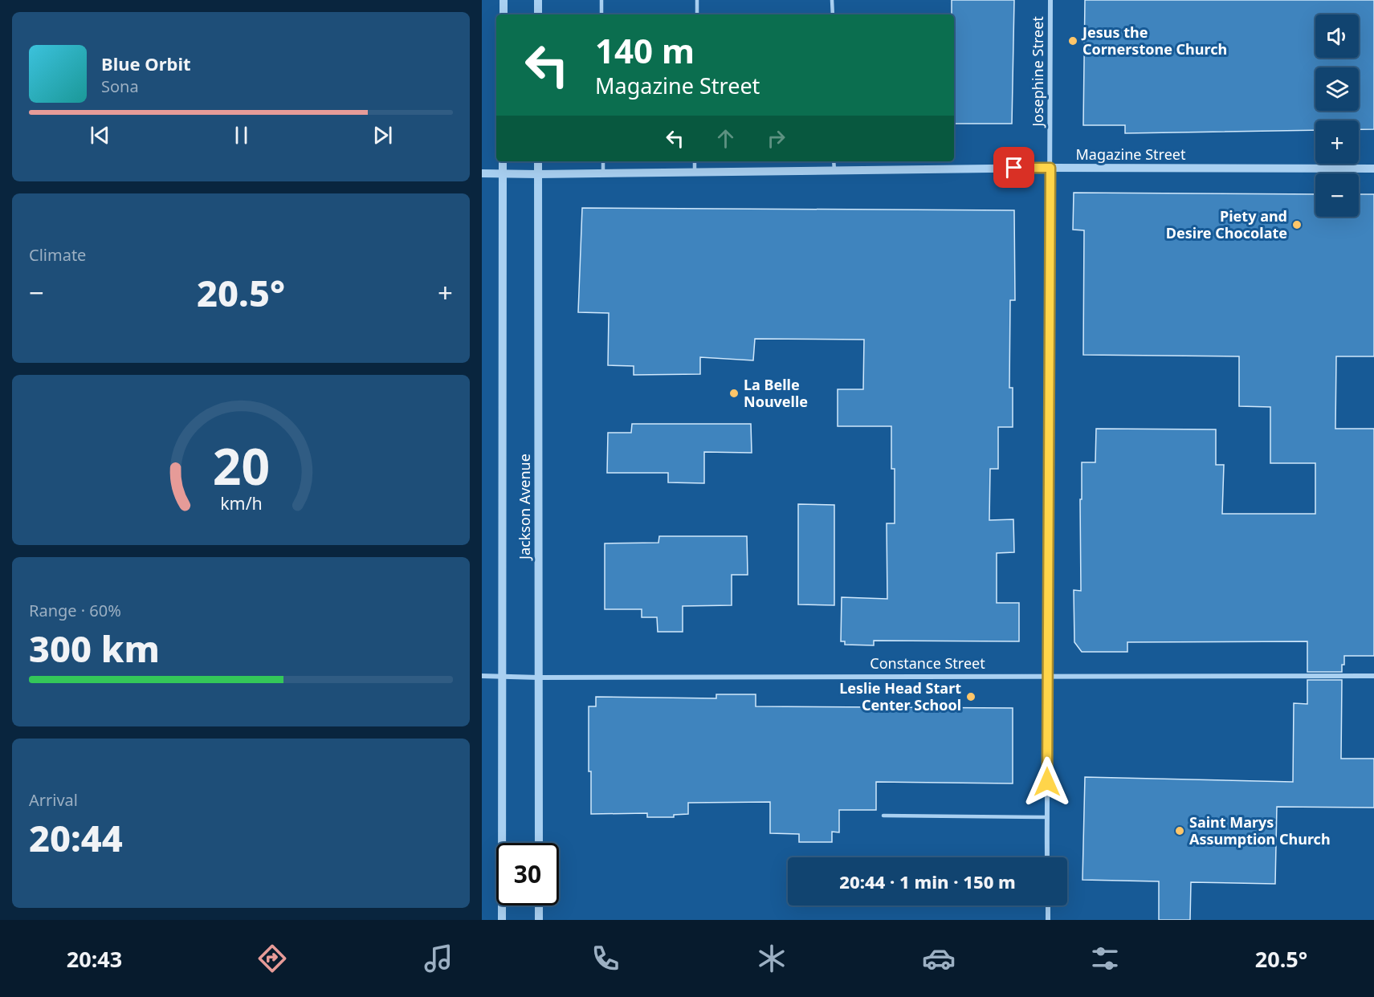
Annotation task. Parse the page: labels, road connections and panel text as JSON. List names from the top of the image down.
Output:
{
  "streets": {
    "street": [
      "Josephine Street",
      "Magazine Street",
      "Jackson Avenue",
      "Constance Street"
    ]
  },
  "crossings": [
    ["Josephine Street", "Magazine Street"],
    ["Josephine Street", "Constance Street"],
    ["Magazine Street", "Jackson Avenue"],
    ["Jackson Avenue", "Constance Street"]
  ],
  "places": [
    "Jesus the Cornerstone Church",
    "Piety and Desire Chocolate",
    "La Belle Nouvelle",
    "Leslie Head Start Center School",
    "Saint Marys Assumption Church"
  ],
  "page": {
    "map_buttons": ["+", "−"],
    "turn": ["140 m", "Magazine Street"],
    "song": ["Blue Orbit", "Sona"],
    "tile": [
      "Climate",
      ["Range · 60%", "300 km"],
      ["Arrival", "20:44"]
    ],
    "heat": ["−", "20.5°", "+"],
    "limit": "30",
    "trip": "20:44 · 1 min · 150 m",
    "tabs": ["20:43", "20.5°"],
    "gauge": ["20", "km/h"]
  }
}
